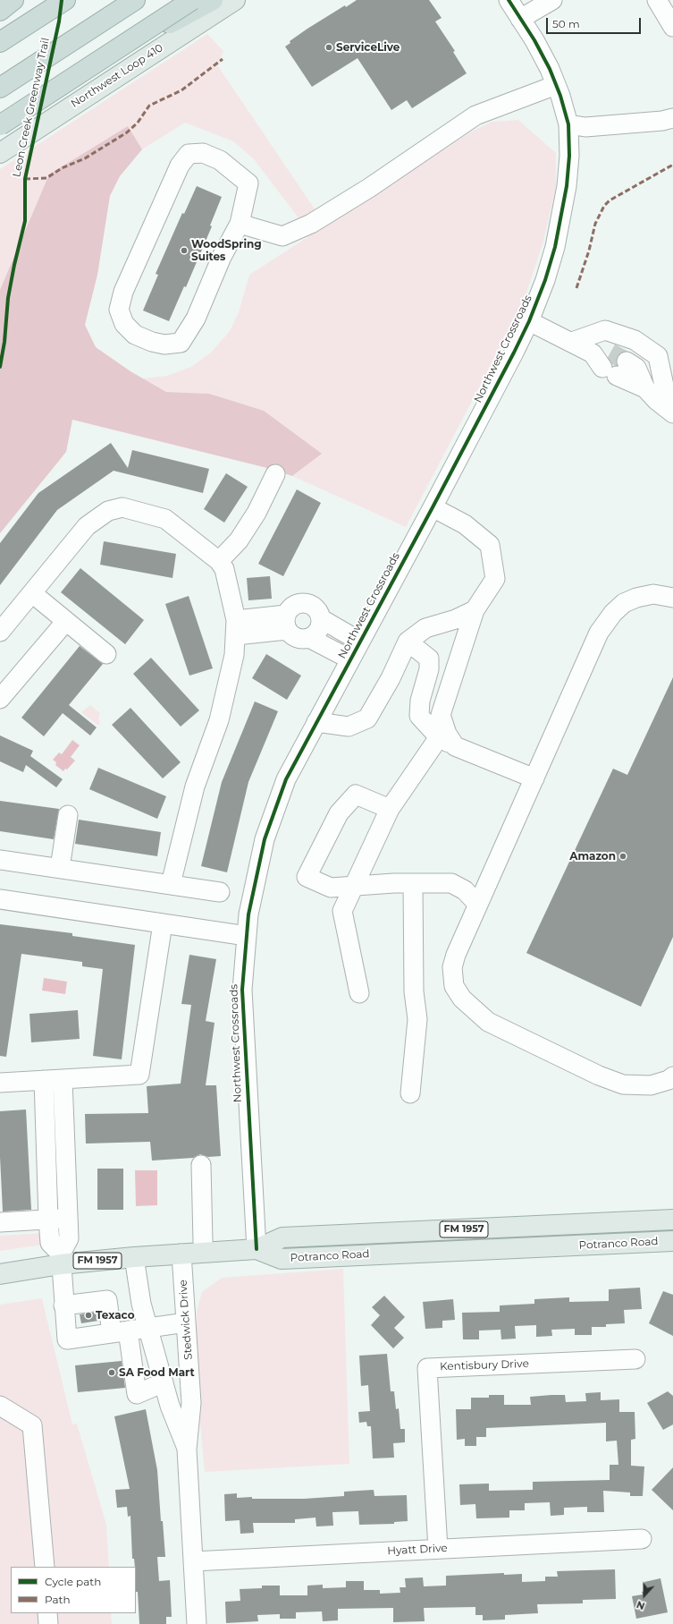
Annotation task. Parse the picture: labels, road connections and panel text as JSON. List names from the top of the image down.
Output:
{
  "streets": {
    "main road": ["Northwest Loop 410", "FM 1957", "Potranco Road"],
    "street": [
      "Northwest Crossroads",
      "Stedwick Drive",
      "Kentisbury Drive",
      "Hyatt Drive"
    ],
    "cycle path": ["Leon Creek Greenway Trail"]
  },
  "crossings": [
    ["Northwest Crossroads", "FM 1957"],
    ["Northwest Crossroads", "Potranco Road"],
    ["FM 1957", "Potranco Road"],
    ["FM 1957", "Stedwick Drive"],
    ["Stedwick Drive", "Hyatt Drive"],
    ["Kentisbury Drive", "Hyatt Drive"]
  ],
  "places": [
    "ServiceLive",
    "WoodSpring Suites",
    "Amazon",
    "Texaco",
    "SA Food Mart"
  ],
  "legend": ["Cycle path", "Path"],
  "scale_bar": "50 m",
  "north": "bottom"
}
